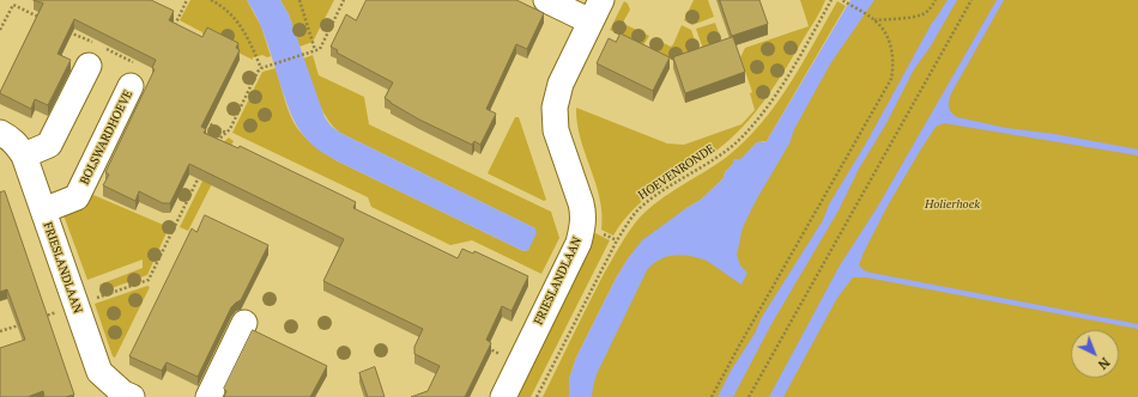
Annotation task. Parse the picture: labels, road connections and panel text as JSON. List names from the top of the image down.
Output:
{
  "streets": {
    "street": ["BOLSWARDHOEVE", "FRIESLANDLAAN"],
    "path": ["HOEVENRONDE"]
  },
  "crossings": [
    ["BOLSWARDHOEVE", "FRIESLANDLAAN"]
  ],
  "parks": ["Holierhoek"],
  "north": "bottom right"
}
